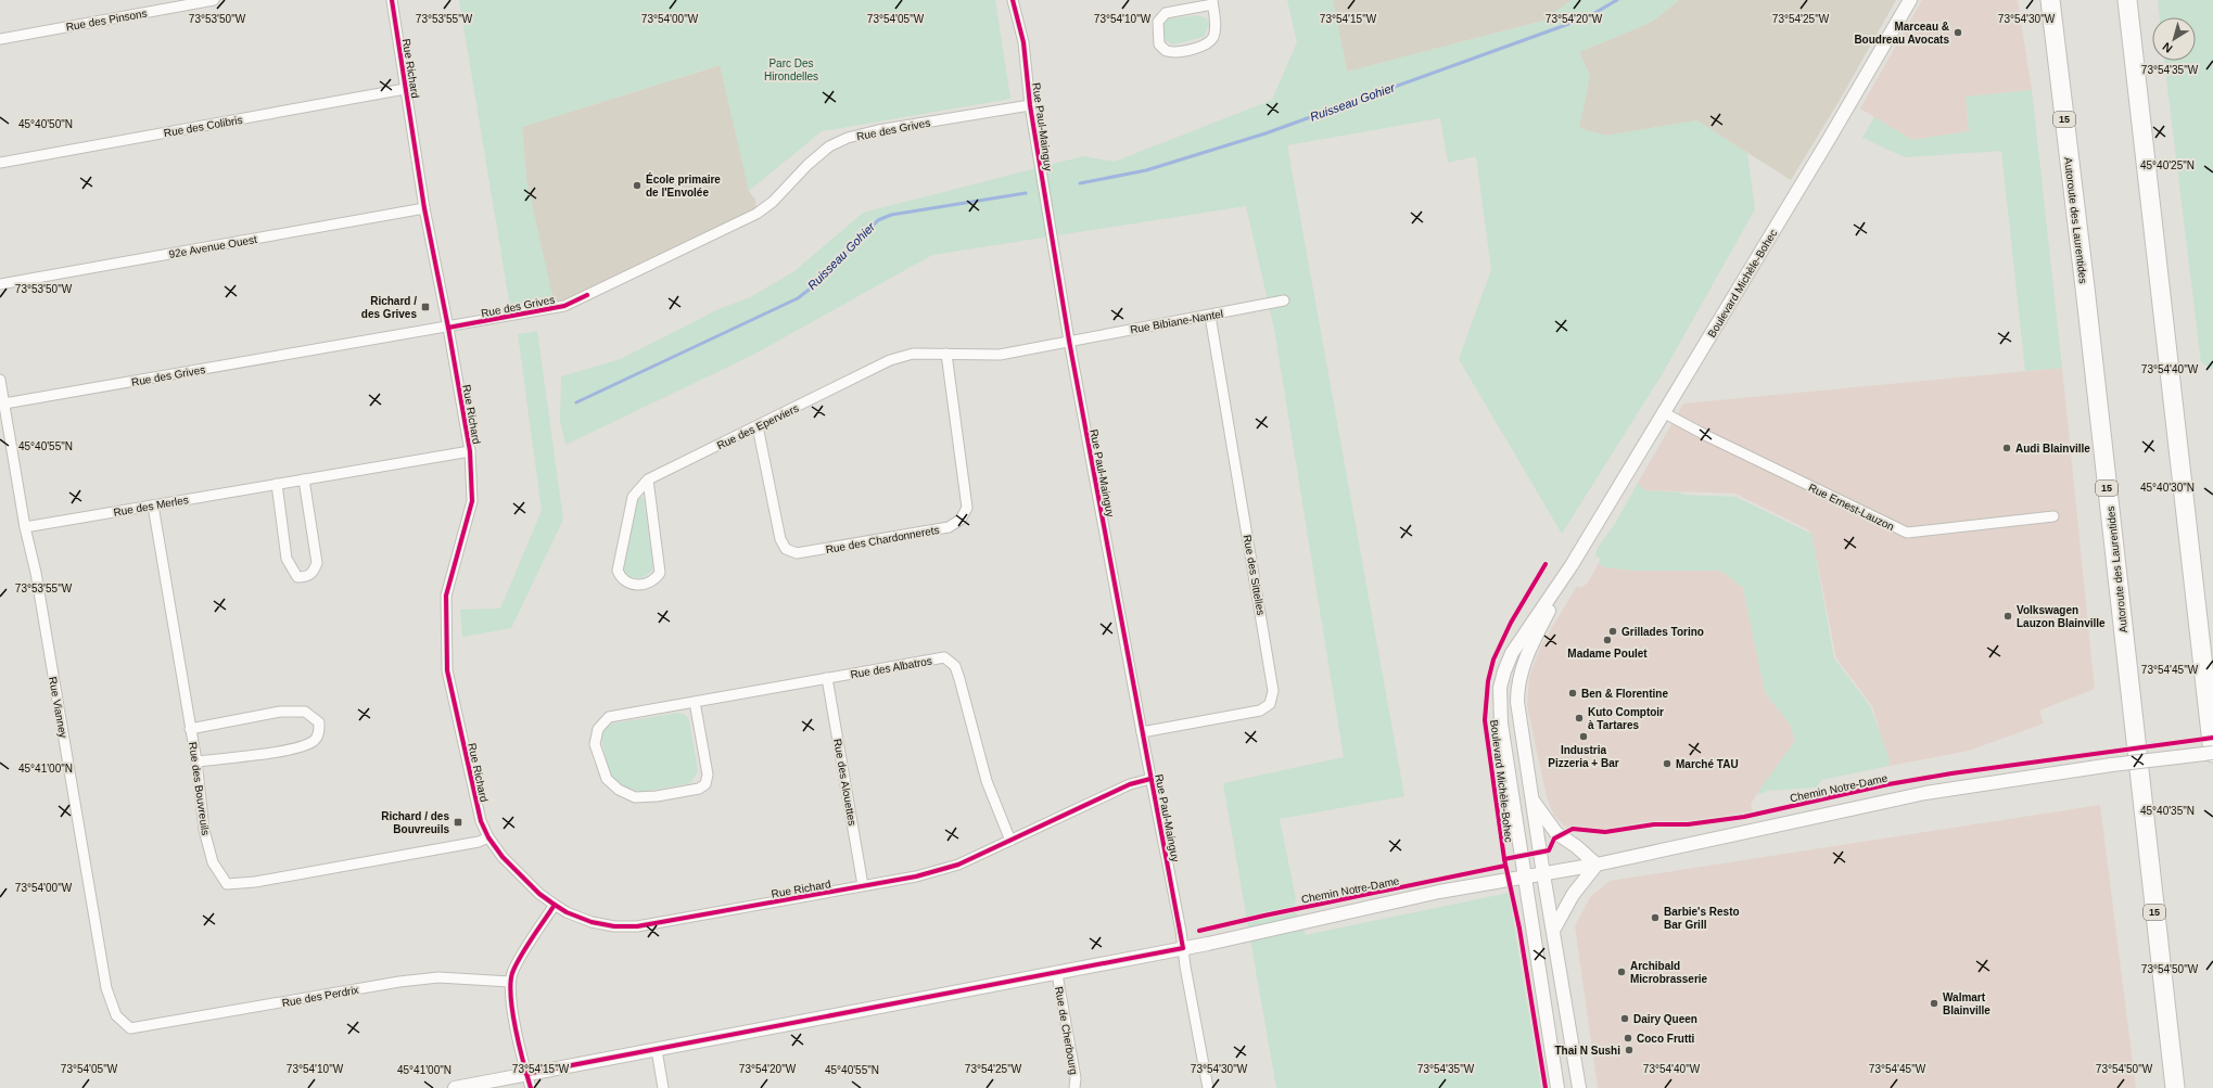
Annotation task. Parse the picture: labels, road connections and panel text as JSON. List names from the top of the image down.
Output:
{
  "streets": {
    "highway": ["15", "Autoroute des Laurentides"],
    "street": [
      "Rue des Pinsons",
      "Rue Richard",
      "Rue des Colibris",
      "Rue Paul-Mainguy",
      "Rue des Grives",
      "92e Avenue Ouest",
      "Boulevard Michèle-Bohec",
      "Rue Bibiane-Nantel",
      "Rue des Eperviers",
      "Rue des Merles",
      "Rue Ernest-Lauzon",
      "Rue des Chardonnerets",
      "Rue des Sittelles",
      "Rue des Albatros",
      "Rue Vianney",
      "Rue des Alouettes",
      "Chemin Notre-Dame",
      "Rue des Bouvreuils",
      "Rue des Perdrix",
      "Rue de Cherbourg"
    ]
  },
  "crossings": [
    ["Rue Richard", "Rue des Colibris"],
    ["Rue Richard", "Rue Paul-Mainguy"],
    ["Rue Richard", "Rue des Grives"],
    ["Rue Richard", "92e Avenue Ouest"],
    ["Rue Richard", "Rue des Merles"],
    ["Rue Richard", "Rue des Albatros"],
    ["Rue Richard", "Rue des Alouettes"],
    ["Rue Richard", "Rue des Bouvreuils"],
    ["Rue Paul-Mainguy", "Rue des Grives"],
    ["Rue Paul-Mainguy", "Rue Bibiane-Nantel"],
    ["Rue Paul-Mainguy", "Rue des Eperviers"],
    ["Rue Paul-Mainguy", "Rue des Sittelles"],
    ["Rue Paul-Mainguy", "Chemin Notre-Dame"],
    ["Rue des Grives", "Rue Vianney"],
    ["Boulevard Michèle-Bohec", "Rue Ernest-Lauzon"],
    ["Boulevard Michèle-Bohec", "Chemin Notre-Dame"],
    ["Rue Bibiane-Nantel", "Rue des Eperviers"],
    ["Rue Bibiane-Nantel", "Rue des Sittelles"],
    ["Rue des Eperviers", "Rue des Chardonnerets"],
    ["Rue des Merles", "Rue Vianney"],
    ["Rue des Merles", "Rue des Bouvreuils"],
    ["Rue des Albatros", "Rue des Alouettes"],
    ["Rue Vianney", "Rue des Perdrix"],
    ["Chemin Notre-Dame", "Rue de Cherbourg"]
  ],
  "water": ["Ruisseau Gohier"],
  "parks": ["Parc Des Hirondelles"],
  "places": {
    "other": [
      "Marceau & Boudreau Avocats",
      "École primaire de l'Envolée",
      "Audi Blainville",
      "Volkswagen Lauzon Blainville",
      "Grillades Torino",
      "Madame Poulet",
      "Ben & Florentine",
      "Kuto Comptoir à Tartares",
      "Industria Pizzeria + Bar",
      "Marché TAU",
      "Barbie's Resto Bar Grill",
      "Archibald Microbrasserie",
      "Walmart Blainville",
      "Dairy Queen",
      "Coco Frutti",
      "Thai N Sushi"
    ],
    "transit": ["Richard / des Grives", "Richard / des Bouvreuils"]
  },
  "north": "bottom left",
  "coordinates": [
    "73°53'50\"W",
    "73°53'55\"W",
    "73°54'00\"W",
    "73°54'05\"W",
    "73°54'10\"W",
    "73°54'15\"W",
    "73°54'20\"W",
    "73°54'25\"W",
    "73°54'30\"W",
    "73°54'35\"W",
    "45°40'50\"N",
    "45°40'25\"N",
    "73°54'40\"W",
    "45°40'55\"N",
    "45°40'30\"N",
    "73°54'45\"W",
    "45°41'00\"N",
    "45°40'35\"N",
    "73°54'50\"W"
  ]
}
